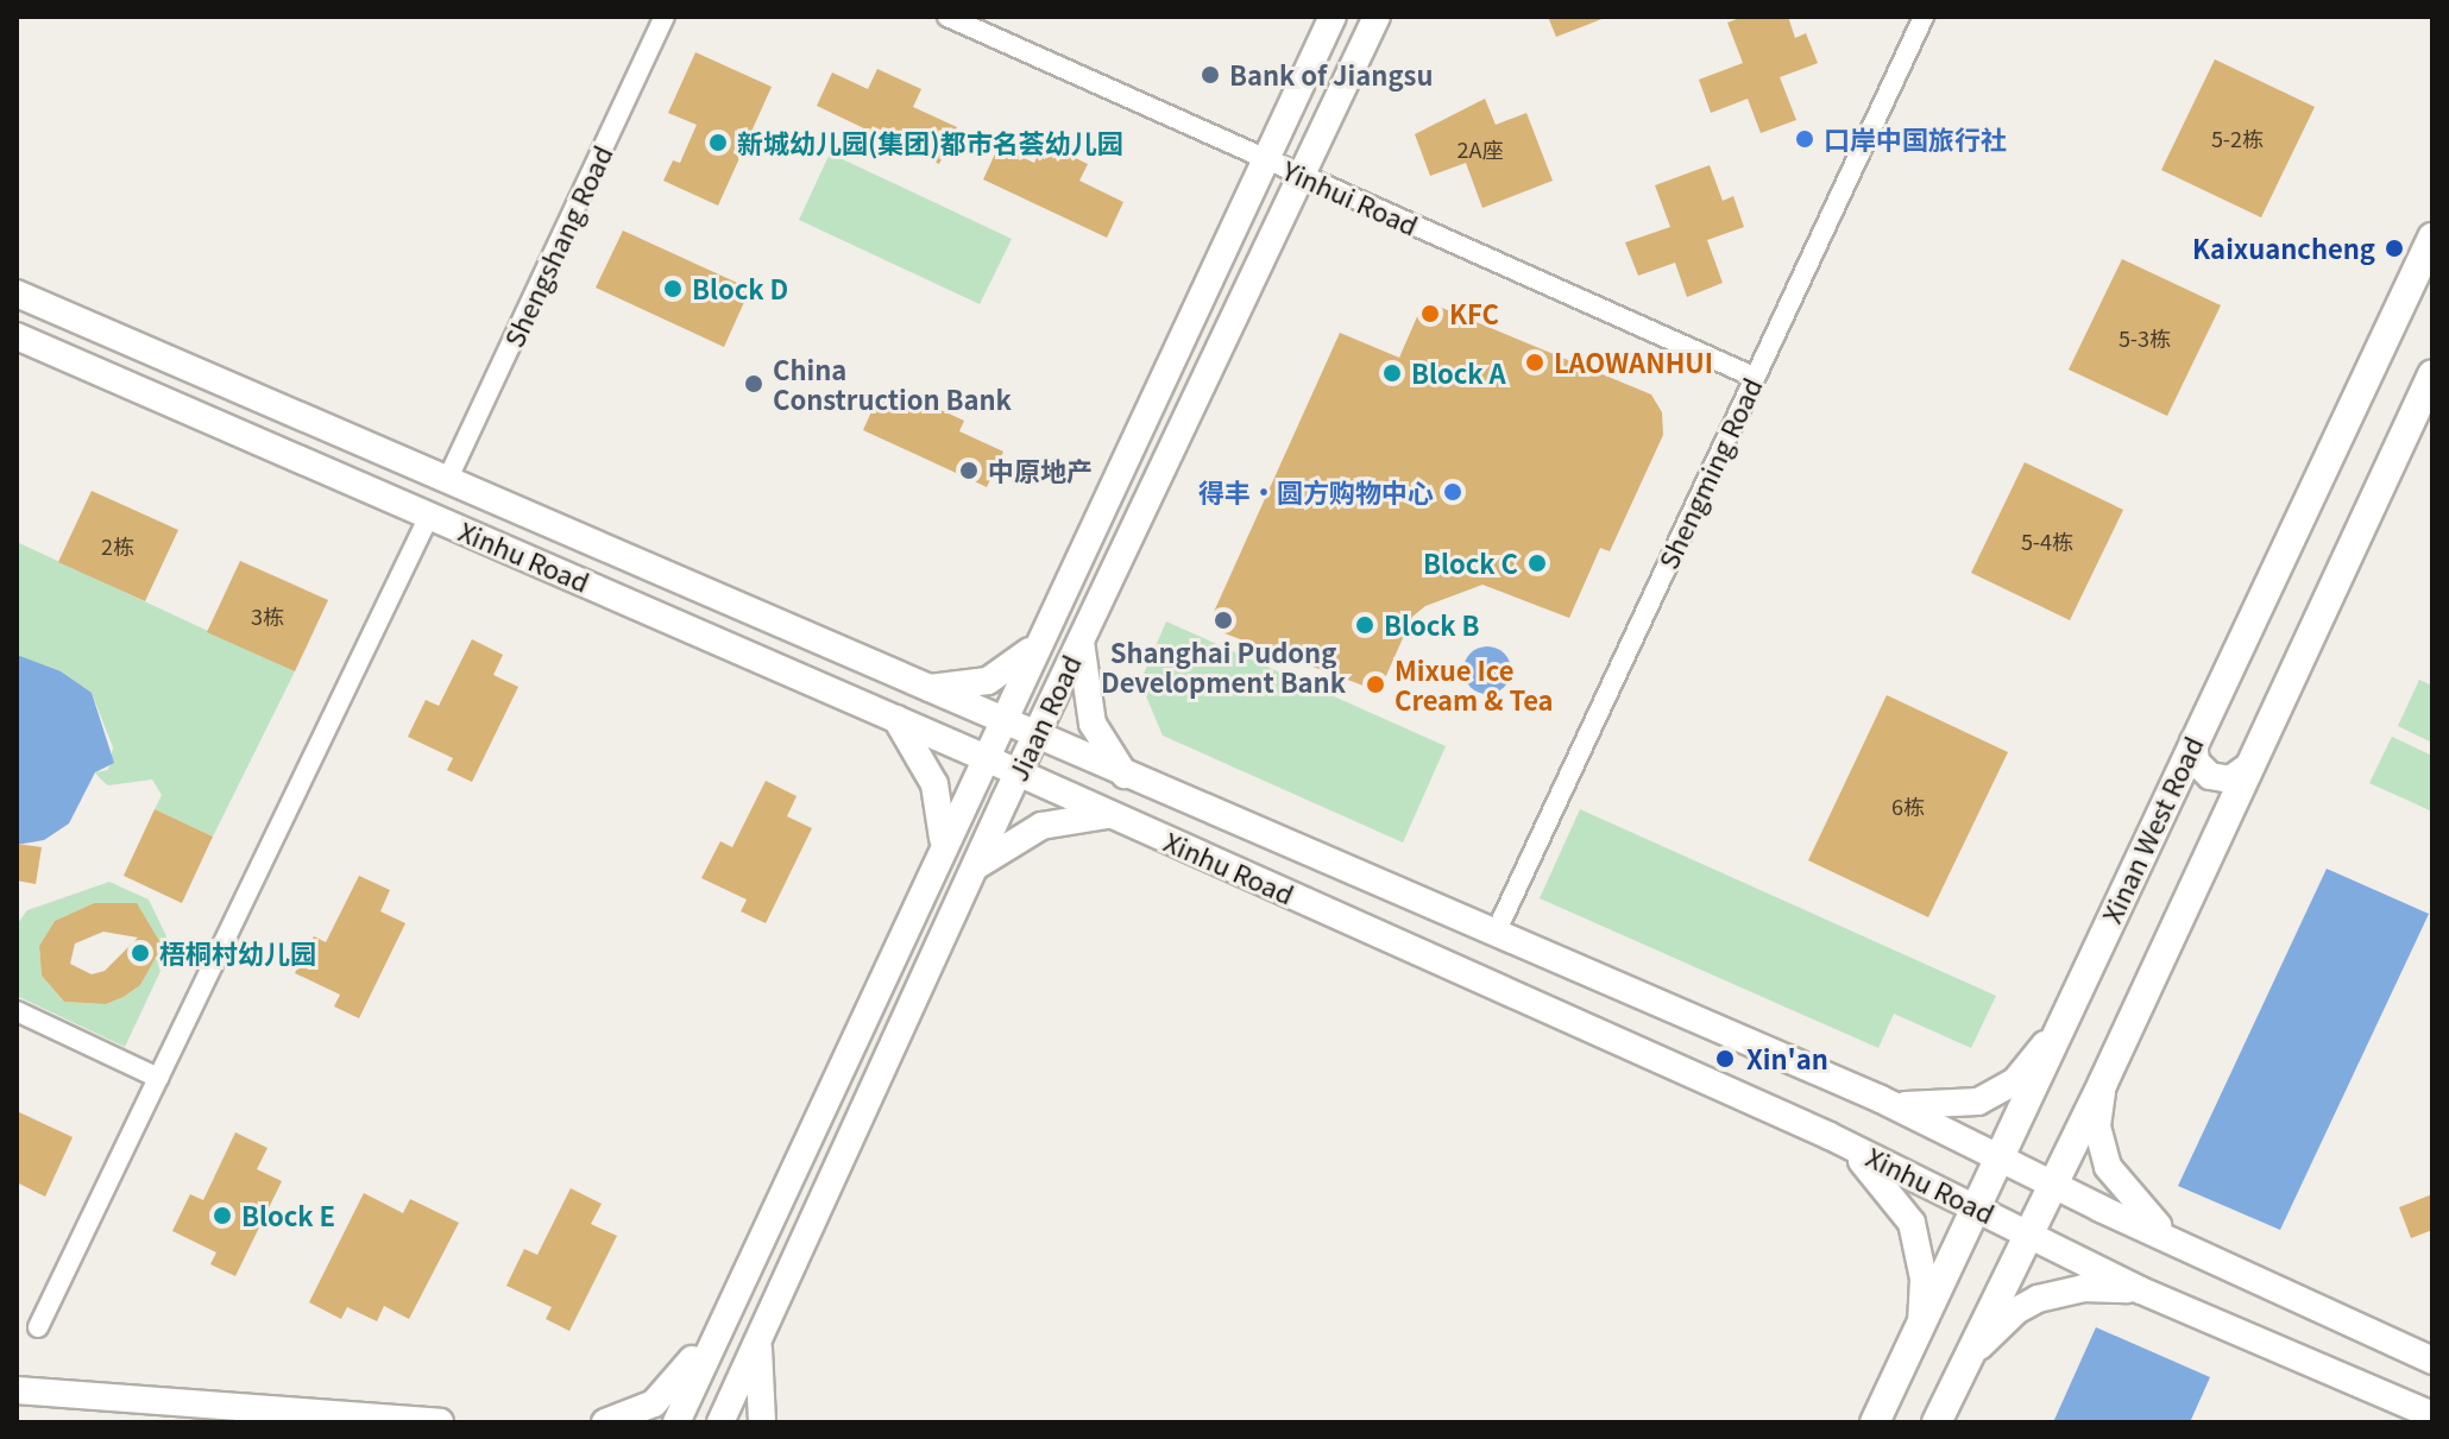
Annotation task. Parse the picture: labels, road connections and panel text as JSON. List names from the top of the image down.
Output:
{
  "streets": {
    "main road": ["Xinhu Road", "Jiaan Road", "Xinan West Road"],
    "street": ["Yinhui Road", "Shengshang Road", "Shengming Road"]
  },
  "crossings": [
    ["Yinhui Road", "Shengming Road"],
    ["Yinhui Road", "Jiaan Road"],
    ["Shengshang Road", "Xinhu Road"],
    ["Shengming Road", "Xinhu Road"],
    ["Xinhu Road", "Jiaan Road"],
    ["Xinhu Road", "Xinan West Road"]
  ],
  "places": [
    "Bank of Jiangsu",
    "口岸中国旅行社",
    "新城幼儿园(集团)都市名荟幼儿园",
    "Kaixuancheng",
    "Block D",
    "KFC",
    "LAOWANHUI",
    "Block A",
    "China Construction Bank",
    "中原地产",
    "得丰·圆方购物中心",
    "Block C",
    "Shanghai Pudong Development Bank",
    "Block B",
    "Mixue Ice Cream & Tea",
    "梧桐村幼儿园",
    "Xin'an",
    "Block E"
  ],
  "house_numbers": [
    "5-2栋",
    "2A座",
    "5-3栋",
    "5-4栋",
    "2栋",
    "3栋",
    "6栋"
  ]
}
